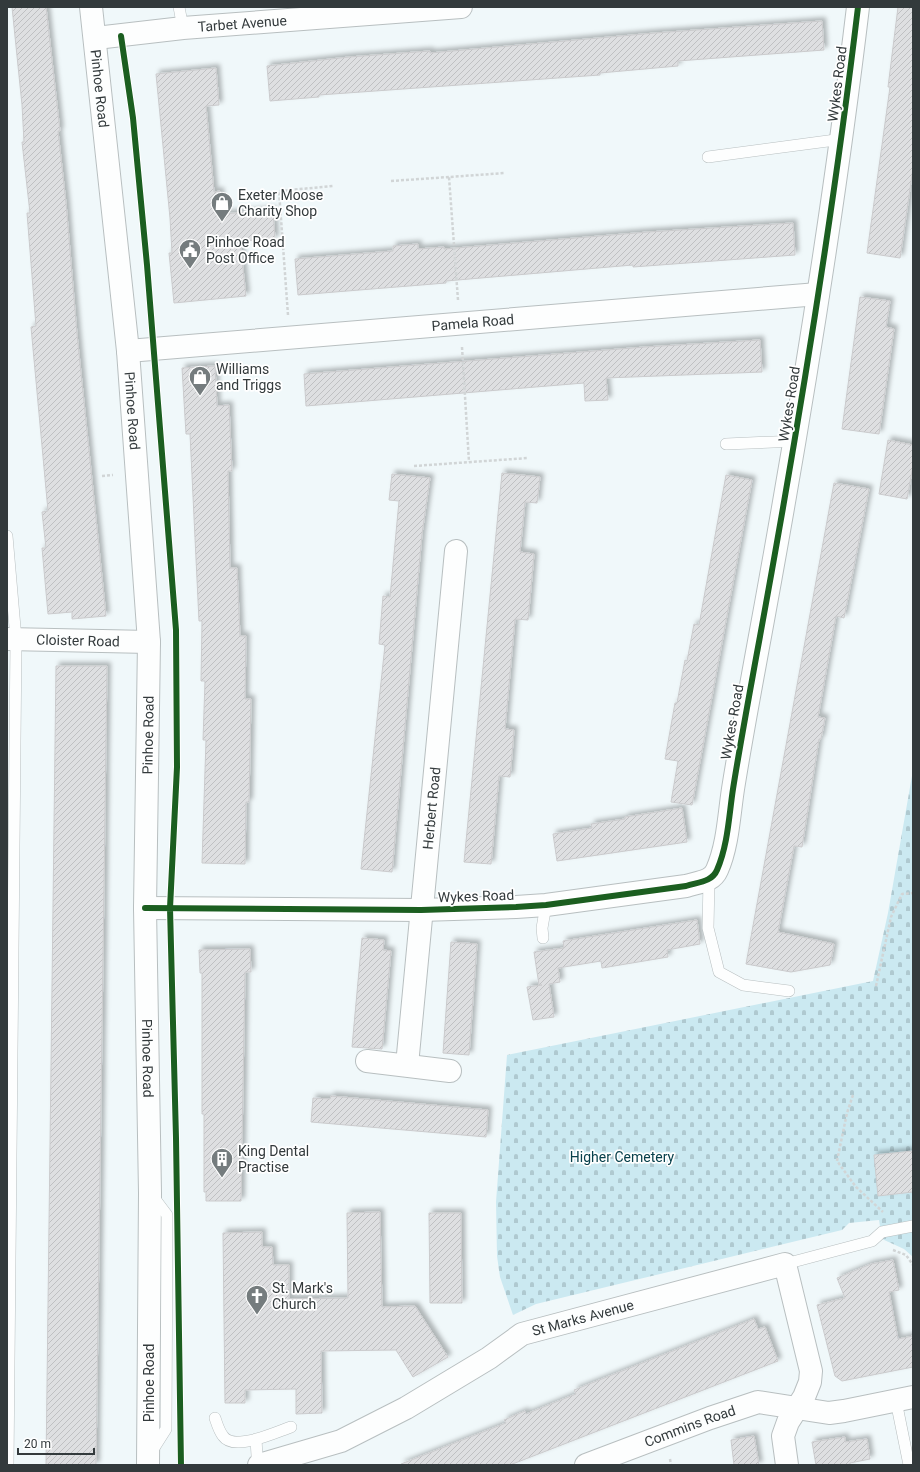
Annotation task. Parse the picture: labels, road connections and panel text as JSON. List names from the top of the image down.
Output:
{
  "streets": {
    "street": [
      "Tarbet Avenue",
      "Wykes Road",
      "Pinhoe Road",
      "Pamela Road",
      "Cloister Road",
      "Herbert Road",
      "St Marks Avenue",
      "Commins Road"
    ]
  },
  "crossings": [
    ["Tarbet Avenue", "Pinhoe Road"],
    ["Wykes Road", "Pinhoe Road"],
    ["Wykes Road", "Pamela Road"],
    ["Wykes Road", "Herbert Road"],
    ["Pinhoe Road", "Pamela Road"],
    ["Pinhoe Road", "Cloister Road"]
  ],
  "parks": ["Higher Cemetery"],
  "places": {
    "shop": ["Exeter Moose Charity Shop", "Williams and Triggs"],
    "public building": ["Pinhoe Road Post Office"],
    "building": ["King Dental Practise"],
    "church": ["St. Mark's Church"]
  },
  "scale_bar": "20 m"
}
